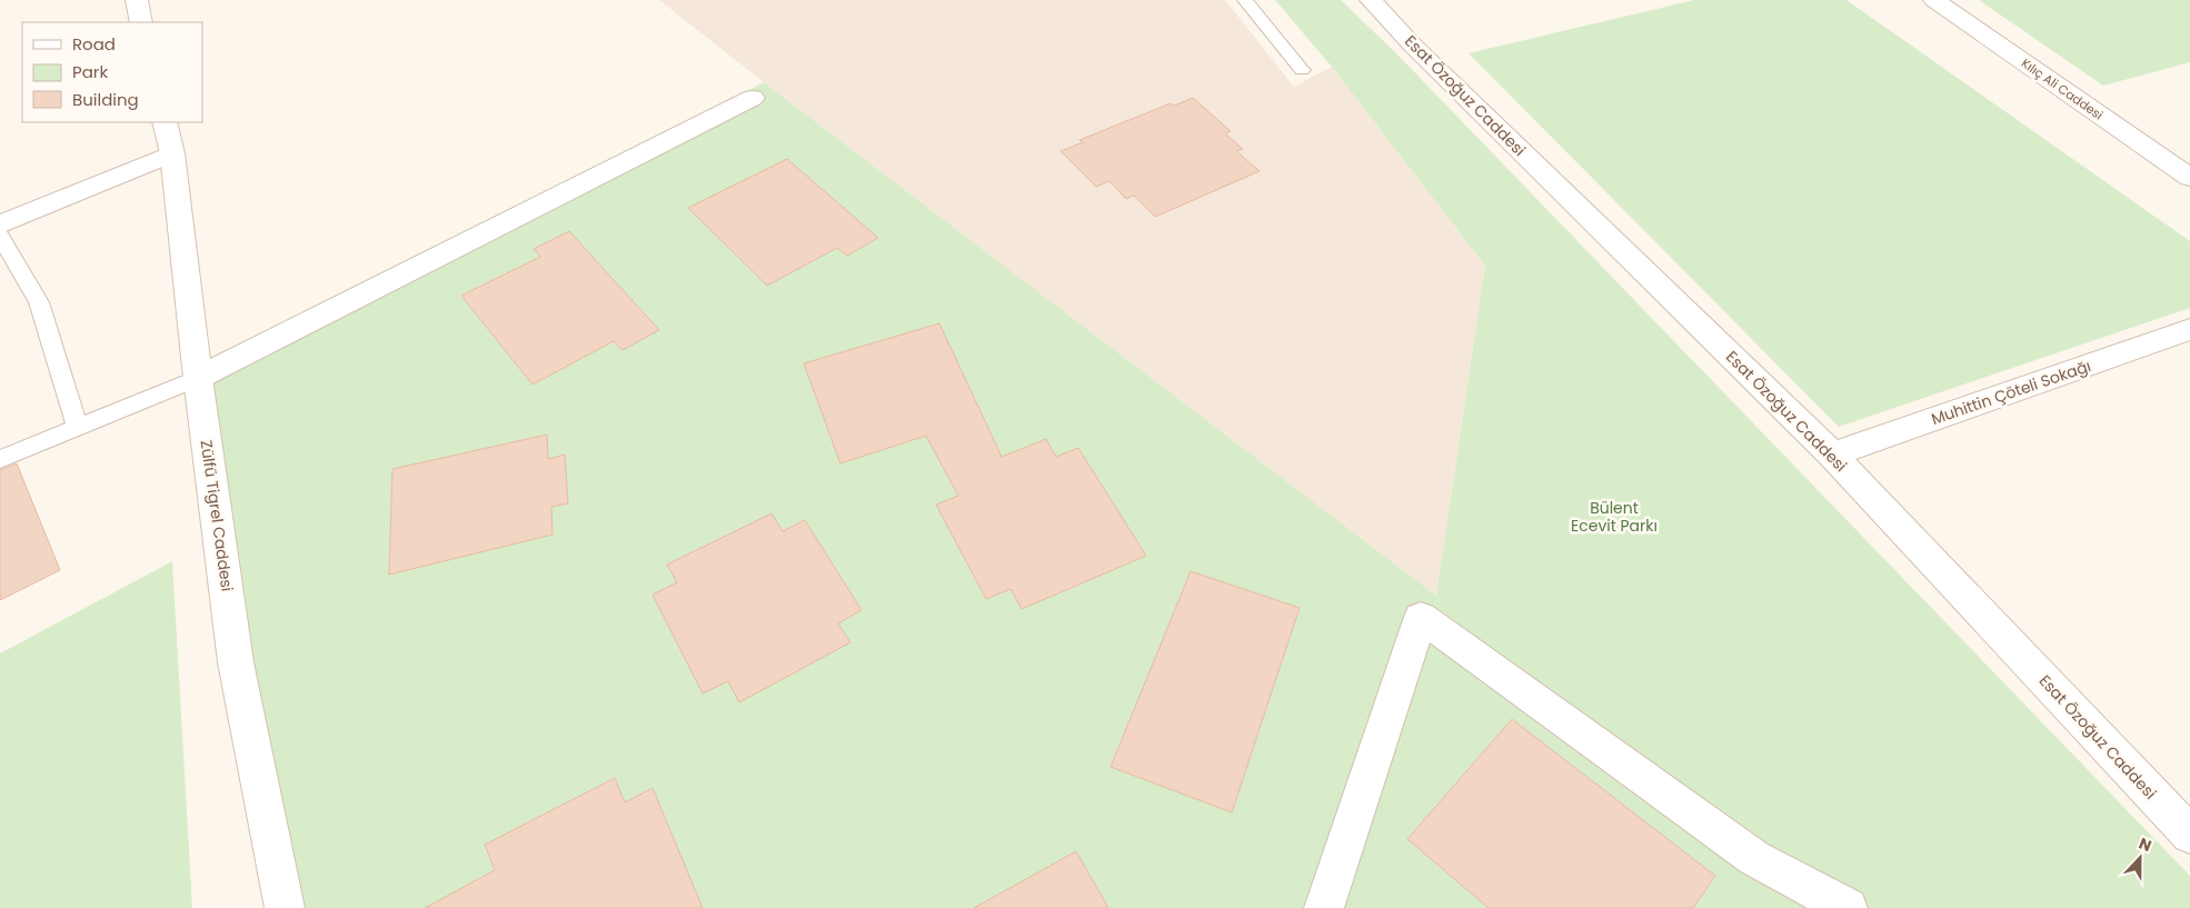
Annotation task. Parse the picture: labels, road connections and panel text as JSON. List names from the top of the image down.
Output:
{
  "streets": {
    "street": [
      "Kılıç Ali Caddesi",
      "Esat Özoğuz Caddesi",
      "Muhittin Çöteli Sokağı",
      "Zülfü Tigrel Caddesi"
    ]
  },
  "crossings": [
    ["Esat Özoğuz Caddesi", "Muhittin Çöteli Sokağı"]
  ],
  "parks": ["Bülent Ecevit Parkı"],
  "legend": ["Road", "Park", "Building"],
  "north": "top"
}
